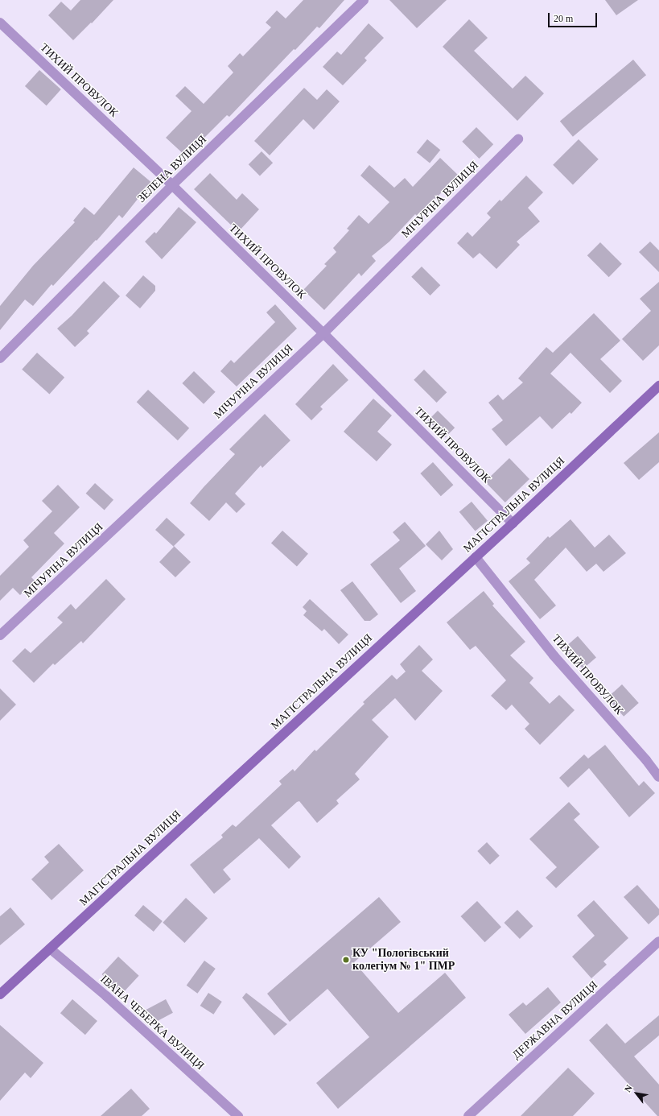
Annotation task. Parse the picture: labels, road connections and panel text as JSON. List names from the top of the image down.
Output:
{
  "streets": {
    "main road": ["МАГІСТРАЛЬНА ВУЛИЦЯ"],
    "street": [
      "ТИХИЙ ПРОВУЛОК",
      "ЗЕЛЕНА ВУЛИЦЯ",
      "МІЧУРІНА ВУЛИЦЯ",
      "ДЕРЖАВНА ВУЛИЦЯ",
      "ІВАНА ЧЕБЕРКА ВУЛИЦЯ"
    ]
  },
  "crossings": [
    ["ТИХИЙ ПРОВУЛОК", "ЗЕЛЕНА ВУЛИЦЯ"],
    ["ТИХИЙ ПРОВУЛОК", "МІЧУРІНА ВУЛИЦЯ"],
    ["ТИХИЙ ПРОВУЛОК", "МАГІСТРАЛЬНА ВУЛИЦЯ"],
    ["МАГІСТРАЛЬНА ВУЛИЦЯ", "ІВАНА ЧЕБЕРКА ВУЛИЦЯ"]
  ],
  "places": ["КУ \"Пологівський колегіум № 1\" ПМР"],
  "scale_bar": "20 m",
  "north": "top left"
}
